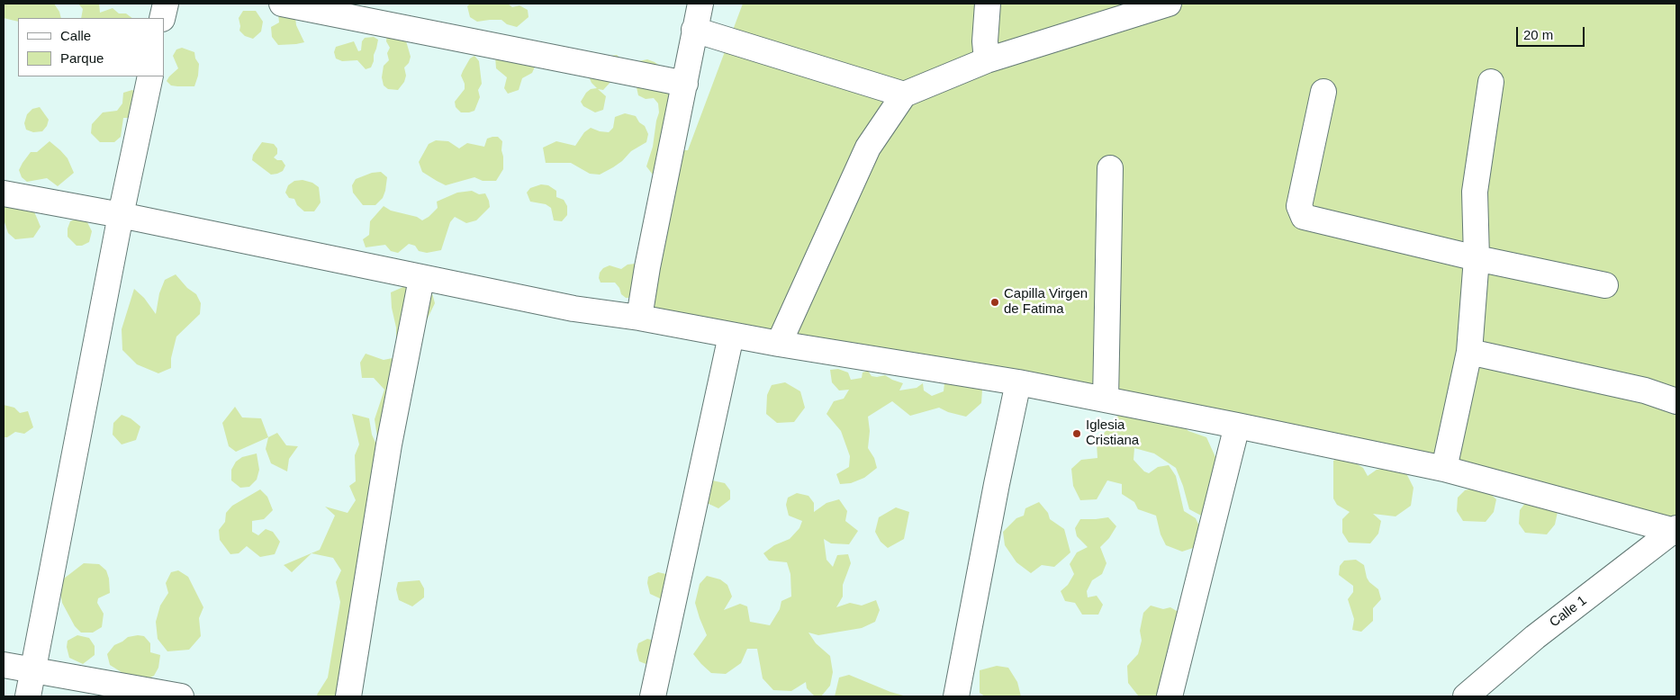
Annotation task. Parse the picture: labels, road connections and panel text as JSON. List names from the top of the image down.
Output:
{
  "streets": {
    "street": ["Calle 1"]
  },
  "places": ["Capilla Virgen de Fatima", "Iglesia Cristiana"],
  "legend": ["Calle", "Parque"],
  "scale_bar": "20 m"
}
